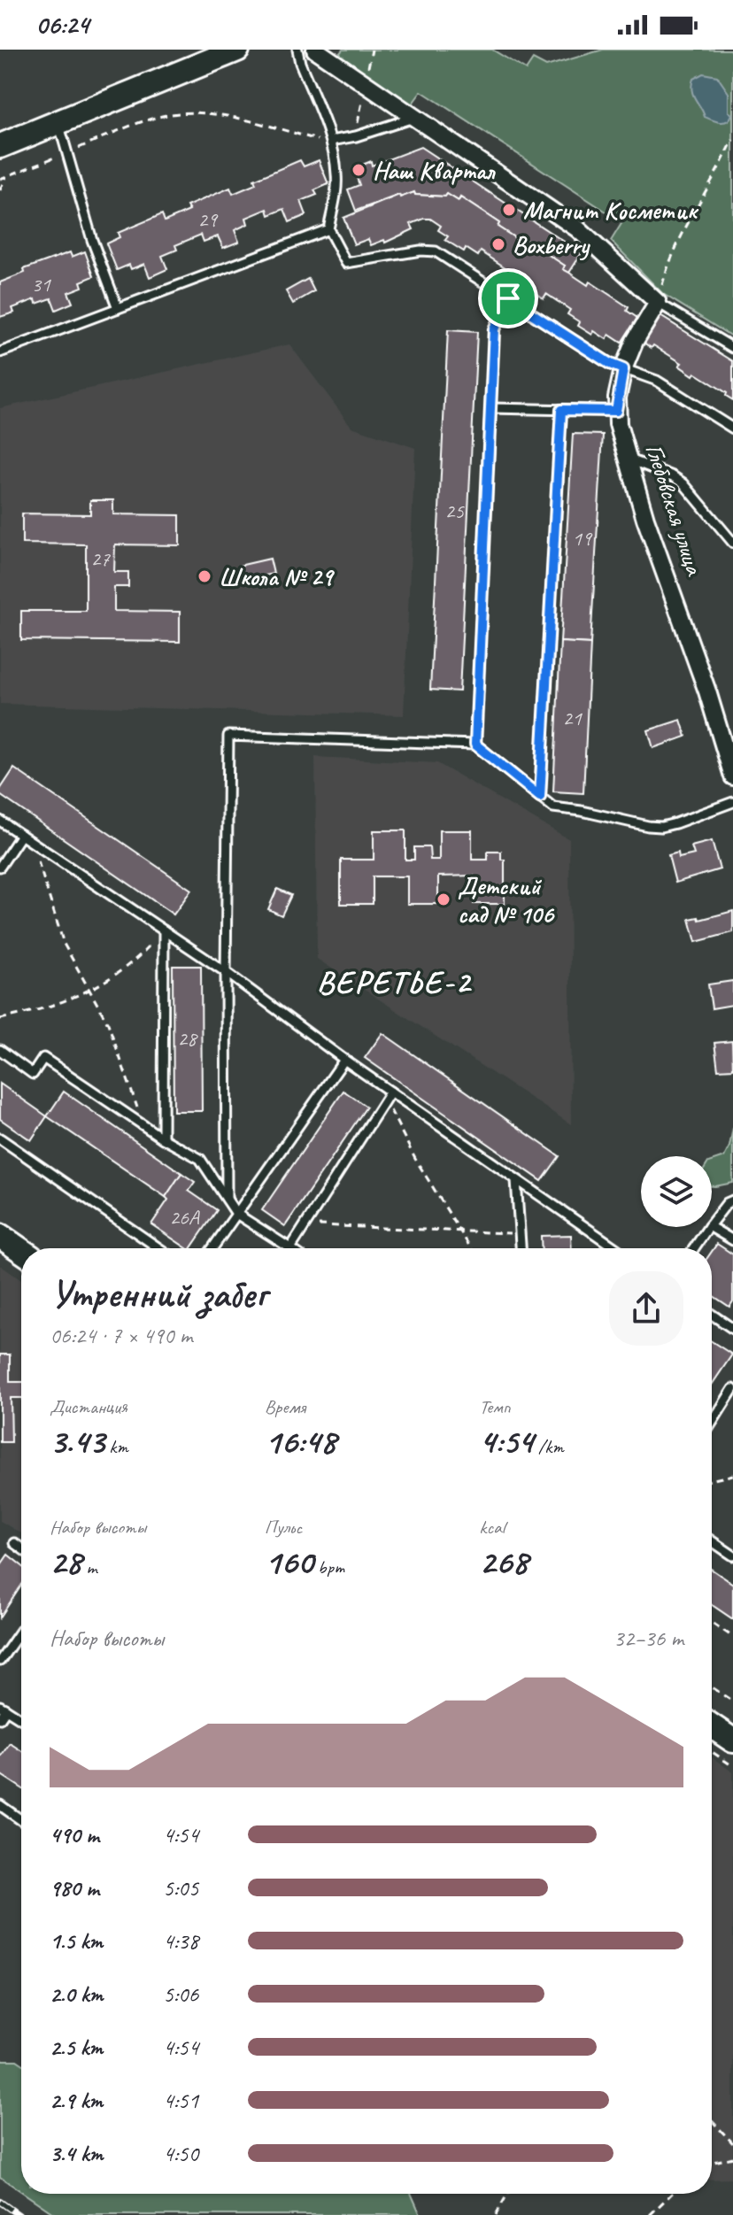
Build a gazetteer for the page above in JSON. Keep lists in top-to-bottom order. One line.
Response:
{"streets":{"street":["Глебовская улица"]},"districts":["ВЕРЕТЬЕ-2"],"places":["Наш Квартал","Магнит Косметик","Boxberry","Школа № 29","Детский сад № 106"],"house_numbers":["29","31","25","19","27","21","28","26А"],"page":{"status":"06:24","heading":["Утренний забег","06:24 · 7 × 490 m"],"stats":[["Дистанция","3.43 km"],["Время","16:48"],["Темп","4:54 /km"],["Набор высоты","28 m"],["Пульс","160 bpm"],["kcal","268"]],"chart":["Набор высоты","32–36 m"],"list":[{"name":"490 m","note":"4:54"},{"name":"980 m","note":"5:05"},{"name":"1.5 km","note":"4:38"},{"name":"2.0 km","note":"5:06"},{"name":"2.5 km","note":"4:54"},{"name":"2.9 km","note":"4:51"},{"name":"3.4 km","note":"4:50"}]}}
